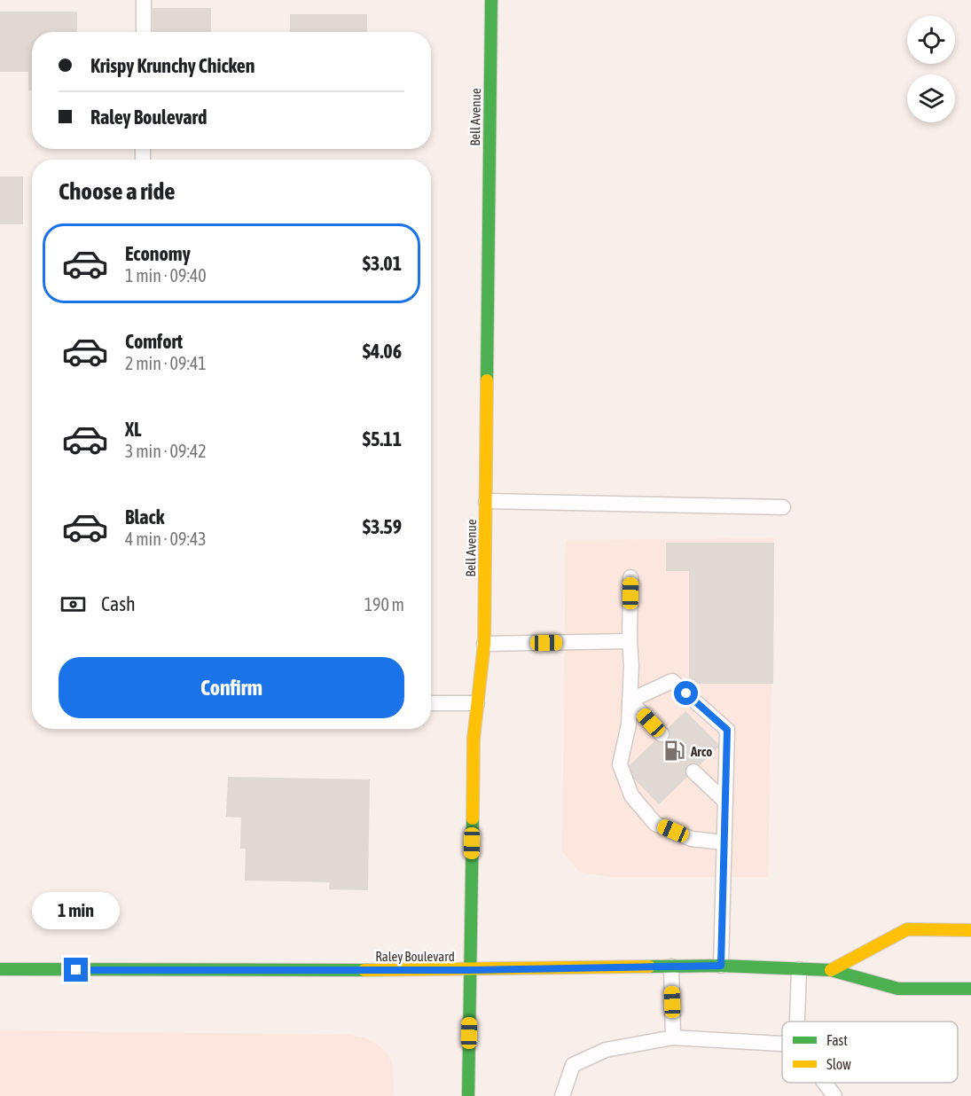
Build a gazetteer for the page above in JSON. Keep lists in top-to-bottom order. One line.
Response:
{"streets":{"main road":["Bell Avenue","Raley Boulevard"]},"crossings":[["Bell Avenue","Raley Boulevard"]],"places":{"fuel station":["Arco"]},"legend":["Fast","Slow"],"page":{"banner":["Krispy Krunchy Chicken","Raley Boulevard"],"heading":"Choose a ride","list":[{"name":"Economy","note":"1 min · 09:40","value":"$3.01"},{"name":"Comfort","note":"2 min · 09:41","value":"$4.06"},{"name":"XL","note":"3 min · 09:42","value":"$5.11"},{"name":"Black","note":"4 min · 09:43","value":"$3.59"}],"pay":["Cash","190 m"],"buttons":"Confirm","bubble":"1 min"}}
